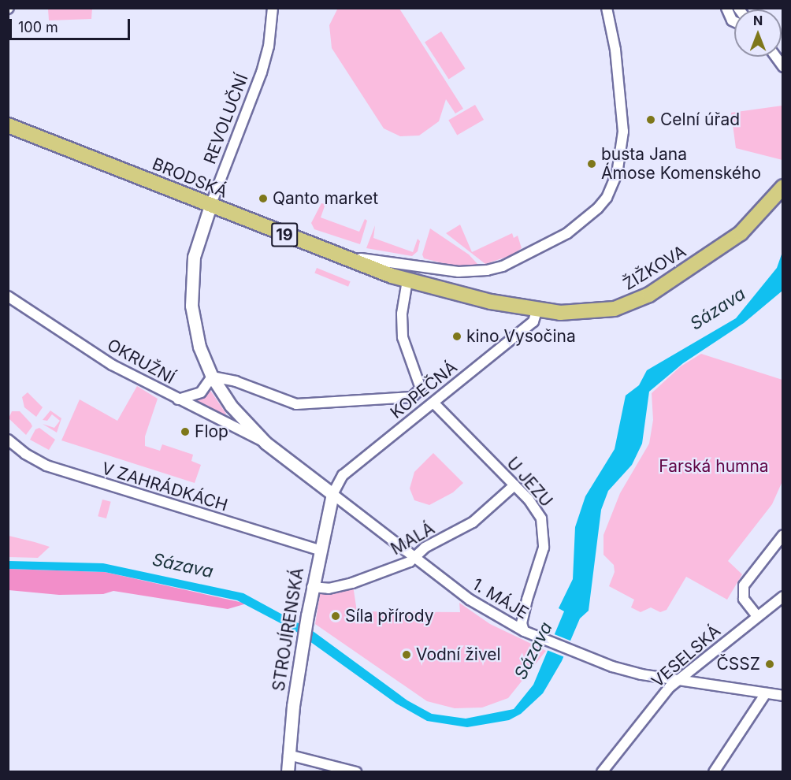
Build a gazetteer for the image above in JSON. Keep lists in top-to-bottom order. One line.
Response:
{"streets":{"main road":["BRODSKÁ","19","ŽIŽKOVA"],"street":["REVOLUČNÍ","OKRUŽNÍ","KOPEČNÁ","U JEZU","V ZAHRÁDKÁCH","MALÁ","1. MÁJE","STROJÍRENSKÁ","VESELSKÁ"]},"crossings":[["REVOLUČNÍ","BRODSKÁ"],["REVOLUČNÍ","OKRUŽNÍ"],["REVOLUČNÍ","KOPEČNÁ"],["REVOLUČNÍ","1. MÁJE"],["REVOLUČNÍ","STROJÍRENSKÁ"],["BRODSKÁ","ŽIŽKOVA"],["ŽIŽKOVA","KOPEČNÁ"],["KOPEČNÁ","U JEZU"],["KOPEČNÁ","1. MÁJE"],["KOPEČNÁ","STROJÍRENSKÁ"],["U JEZU","MALÁ"],["U JEZU","1. MÁJE"],["V ZAHRÁDKÁCH","STROJÍRENSKÁ"],["MALÁ","1. MÁJE"],["MALÁ","STROJÍRENSKÁ"],["1. MÁJE","STROJÍRENSKÁ"],["1. MÁJE","VESELSKÁ"]],"water":["Sázava"],"parks":["Farská humna"],"places":["Celní úřad","busta Jana Ámose Komenského","Qanto market","kino Vysočina","Flop","Síla přírody","Vodní živel","ČSSZ"],"scale_bar":"100 m","north":"top"}
